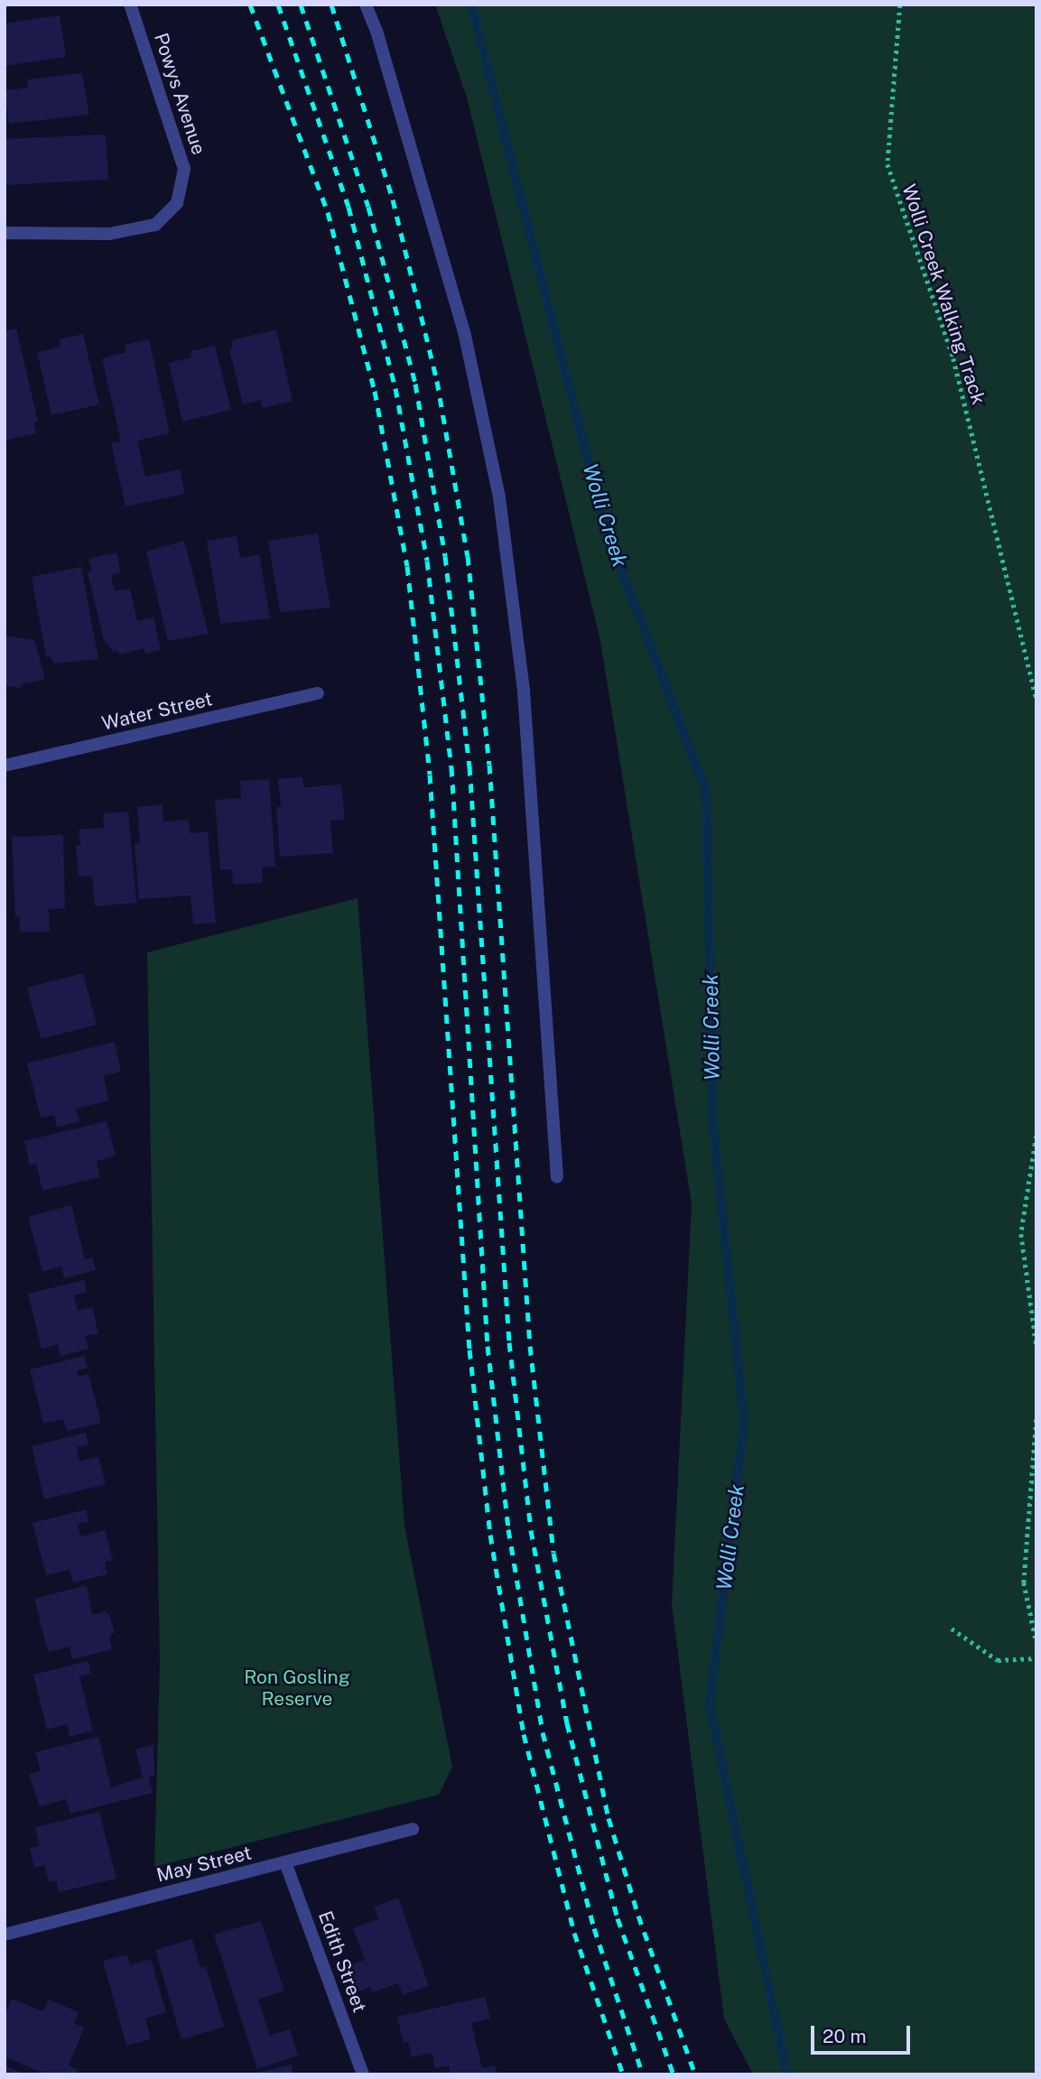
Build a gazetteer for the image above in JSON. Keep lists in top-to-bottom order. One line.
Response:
{"streets":{"street":["Powys Avenue","Water Street","May Street","Edith Street"],"path":["Wolli Creek Walking Track"]},"crossings":[["May Street","Edith Street"]],"water":["Wolli Creek"],"parks":["Ron Gosling Reserve"],"scale_bar":"20 m"}
